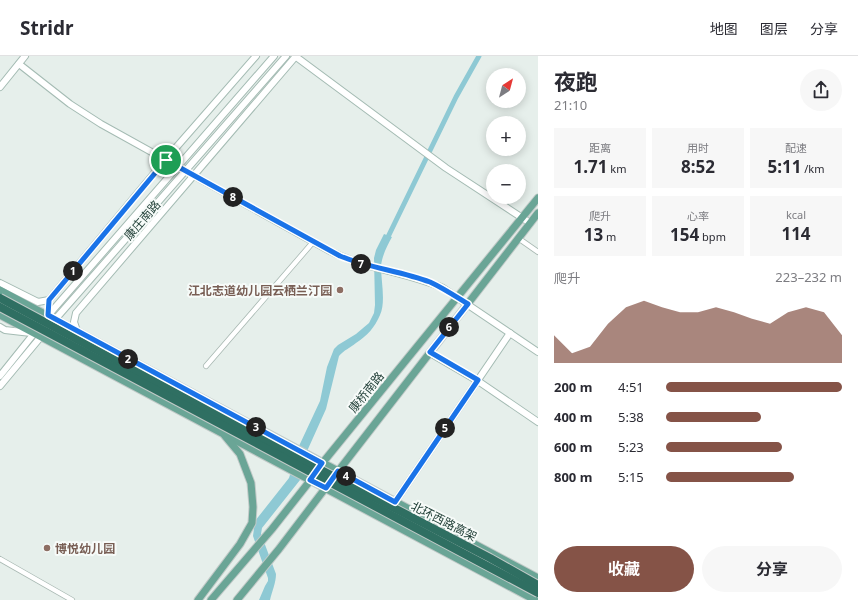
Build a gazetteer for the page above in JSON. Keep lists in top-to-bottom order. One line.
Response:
{"streets":{"highway":["北环西路高架"],"main road":["康桥南路"],"street":["康庄南路"]},"places":["江北志道幼儿园云栖兰汀园","博悦幼儿园"],"north":"top right","page":{"header":"Stridr","nav":["地图","图层","分享"],"heading":["夜跑","21:10"],"map_buttons":["+","−"],"stats":[["距离","1.71 km"],["用时","8:52"],["配速","5:11 /km"],["爬升","13 m"],["心率","154 bpm"],["kcal","114"]],"pins":["8","7","1","6","2","3","5","4"],"chart":["爬升","223–232 m"],"list":[{"name":"200 m","note":"4:51"},{"name":"400 m","note":"5:38"},{"name":"600 m","note":"5:23"},{"name":"800 m","note":"5:15"}],"buttons":["收藏","分享"]}}
